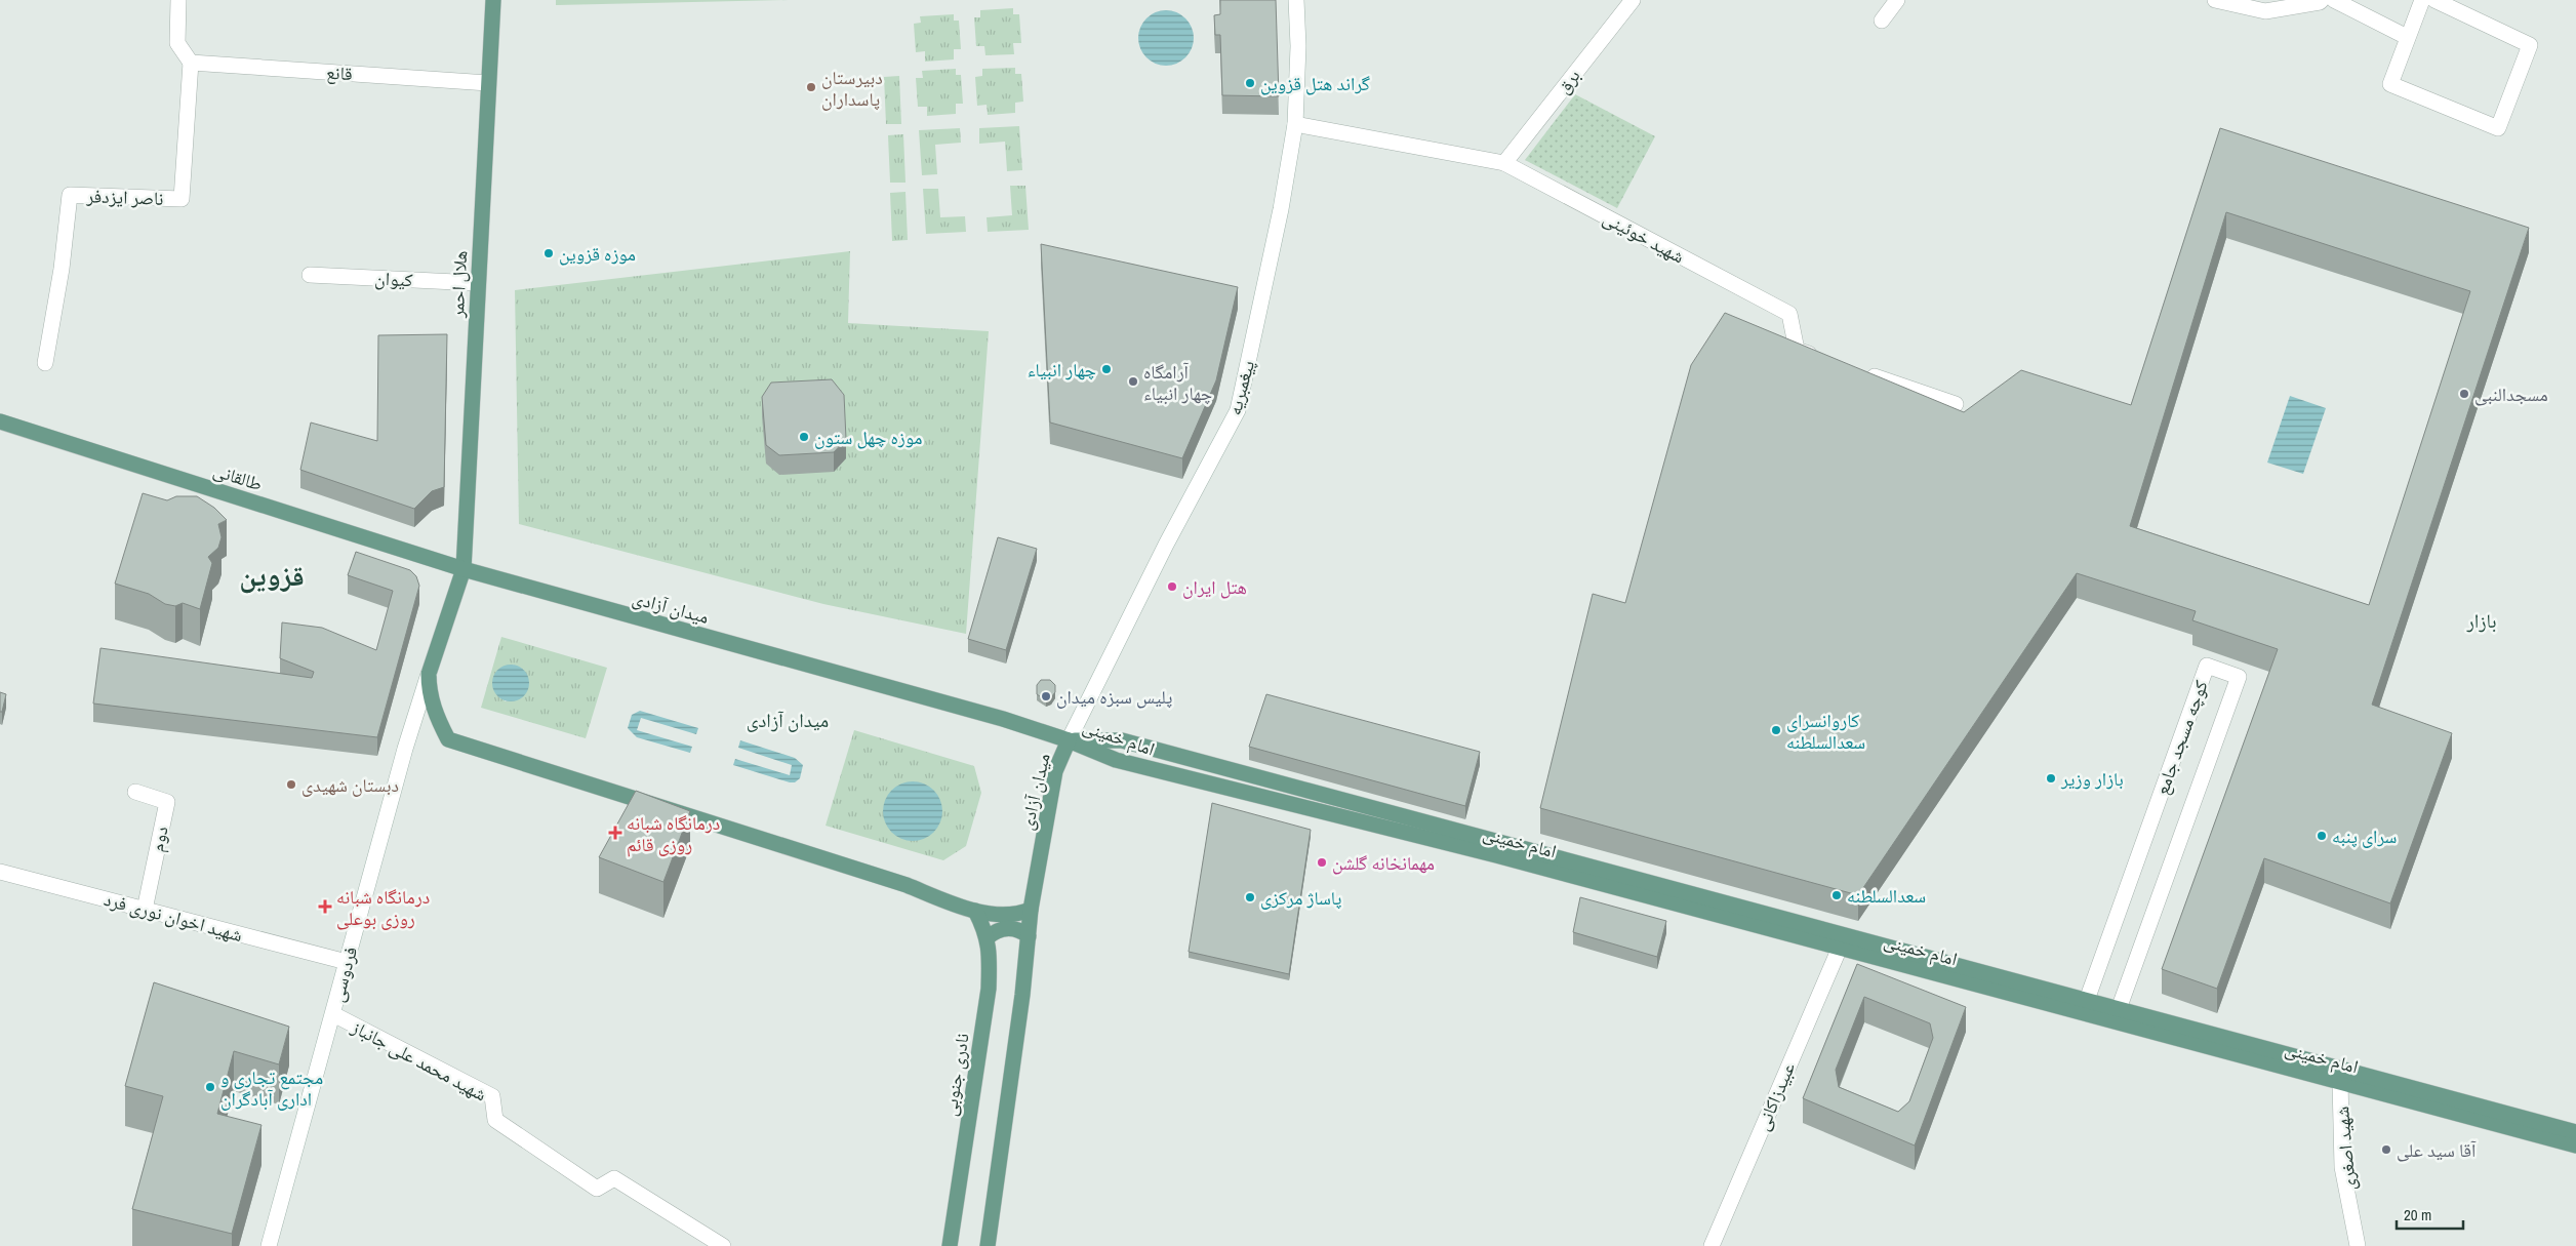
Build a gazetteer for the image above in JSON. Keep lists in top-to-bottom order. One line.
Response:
{"streets":{"main road":["هلال احمر","طالقانی","میدان آزادی","امام خمینی","نادری جنوبی"],"street":["قانع","برق","ناصر ایزدفر","شهید خوئینی","کیوان","پیغمبریه","کوچه مسجد جامع","دوم","شهید اخوان نوری فرد","فردوسی","شهید محمد علی جانباز","عبیدزاکانی","شهید اصغری"]},"crossings":[["قانع","ناصر ایزدفر"],["قانع","هلال احمر"],["برق","شهید خوئینی"],["شهید خوئینی","پیغمبریه"],["کیوان","هلال احمر"],["هلال احمر","طالقانی"],["هلال احمر","میدان آزادی"],["پیغمبریه","میدان آزادی"],["پیغمبریه","امام خمینی"],["طالقانی","میدان آزادی"],["میدان آزادی","امام خمینی"],["امام خمینی","کوچه مسجد جامع"],["امام خمینی","عبیدزاکانی"],["امام خمینی","شهید اصغری"],["دوم","شهید اخوان نوری فرد"],["شهید اخوان نوری فرد","فردوسی"],["فردوسی","شهید محمد علی جانباز"]],"districts":["قزوین","بازار","میدان آزادی"],"places":{"other":["گراند هتل قزوین","دبیرستان پاسداران","موزه قزوین","چهار انبیاء","آرامگاه چهار انبیاء","مسجدالنبی","موزه چهل ستون","هتل ایران","پلیس سبزه میدان","کاروانسرای سعدالسلطنه","بازار وزیر","دبستان شهیدی","سرای پنبه","مهمانخانه گلشن","سعدالسلطنه","پاساژ مرکزی","مجتمع تجاری و اداری آبادگران","آقا سید علی"],"health":["درمانگاه شبانه روزی قائم","درمانگاه شبانه روزی بوعلی"]},"scale_bar":"20 m"}
